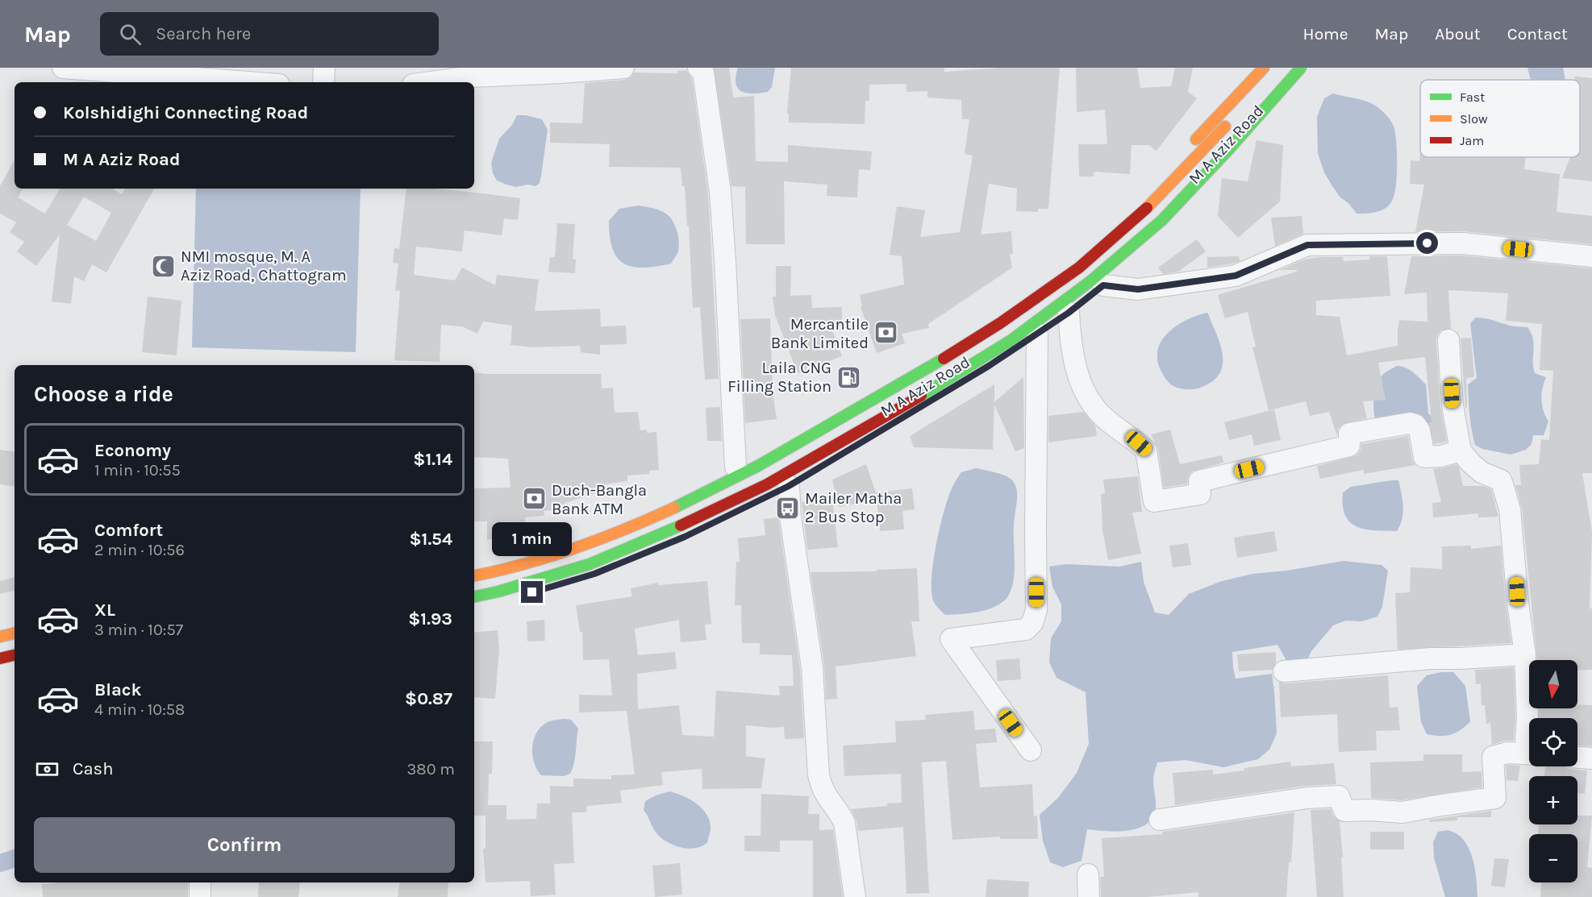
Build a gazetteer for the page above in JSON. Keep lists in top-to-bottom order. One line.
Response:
{"streets":{"main road":["M A Aziz Road"]},"places":{"mosque":["NMI mosque, M. A Aziz Road, Chattogram"],"bank":["Mercantile Bank Limited","Duch-Bangla Bank ATM"],"fuel station":["Laila CNG Filling Station"],"bus stop":["Mailer Matha 2 Bus Stop"]},"legend":["Fast","Slow","Jam"],"north":"bottom","page":{"header":"Map","search":"Search here","nav":["Home","Map","About","Contact"],"banner":["Kolshidighi Connecting Road","M A Aziz Road"],"heading":"Choose a ride","list":[{"name":"Economy","note":"1 min · 10:55","value":"$1.14"},{"name":"Comfort","note":"2 min · 10:56","value":"$1.54"},{"name":"XL","note":"3 min · 10:57","value":"$1.93"},{"name":"Black","note":"4 min · 10:58","value":"$0.87"}],"bubble":"1 min","map_buttons":["+","−"],"pay":["Cash","380 m"],"buttons":"Confirm"}}
